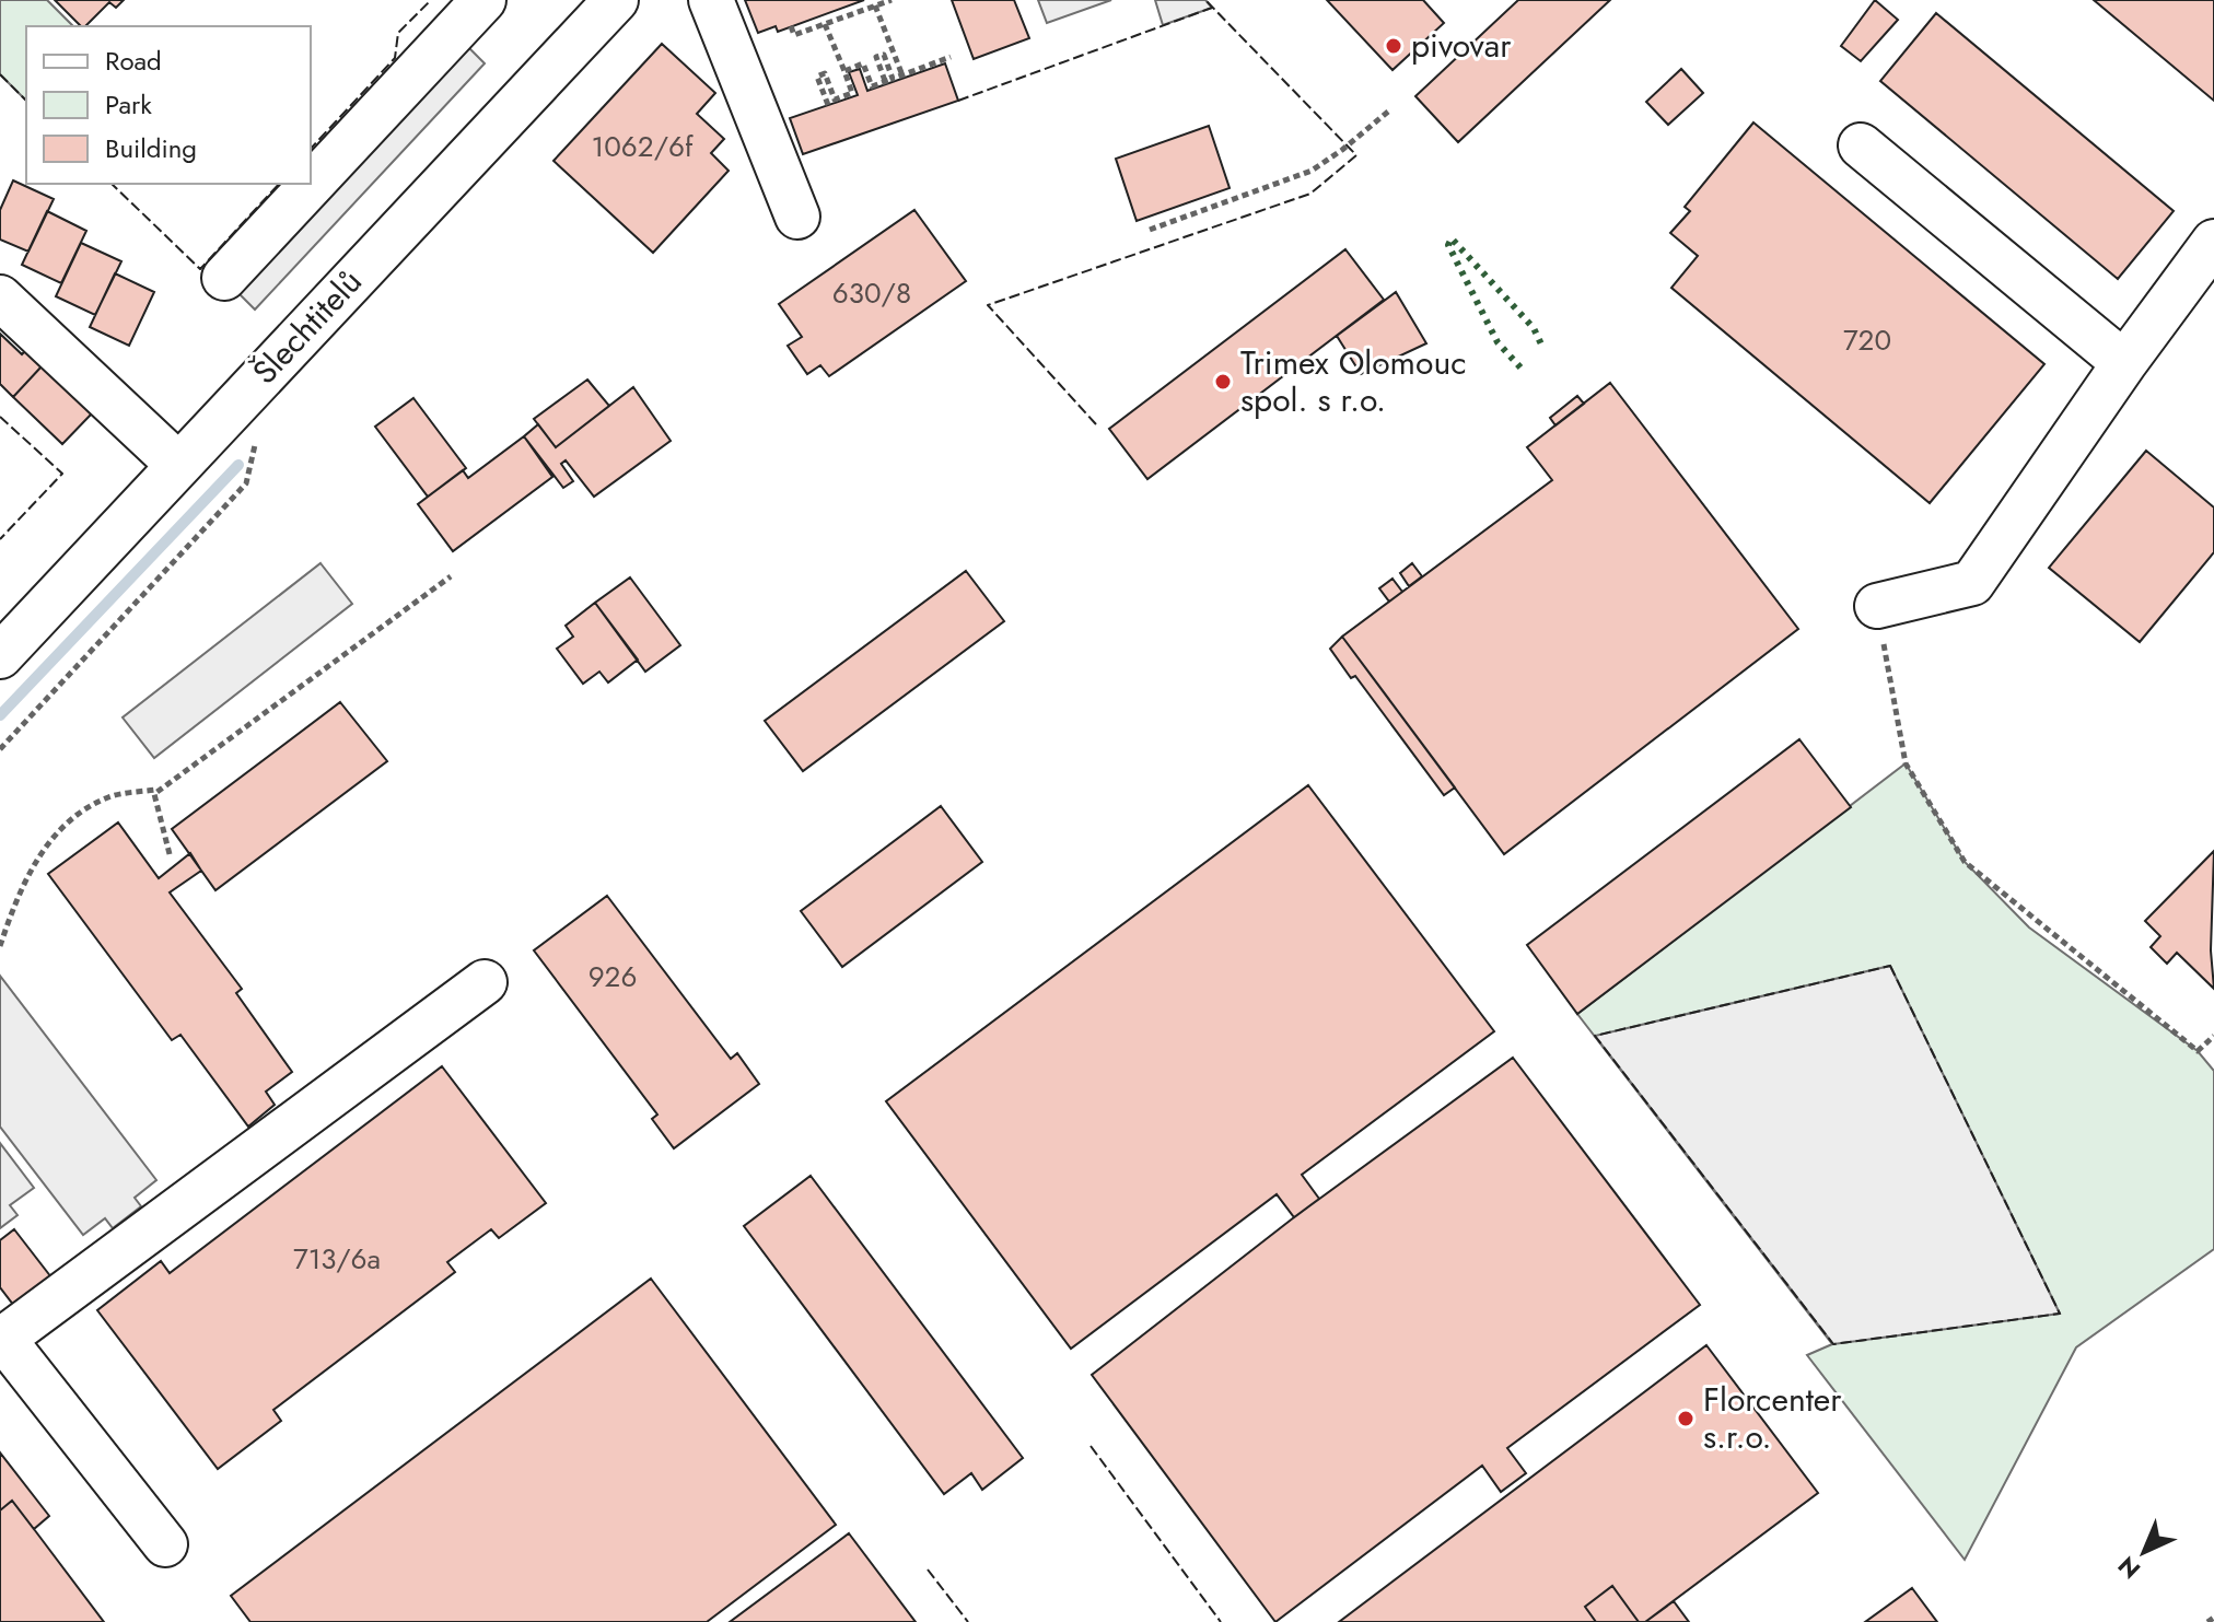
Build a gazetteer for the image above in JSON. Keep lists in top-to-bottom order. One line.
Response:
{"streets":{"street":["Šlechtitelů"]},"places":["pivovar","Trimex Olomouc spol. s r.o.","Florcenter s.r.o."],"house_numbers":["1062/6f","630/8","720","926","713/6a"],"legend":["Road","Park","Building"],"north":"bottom left"}
